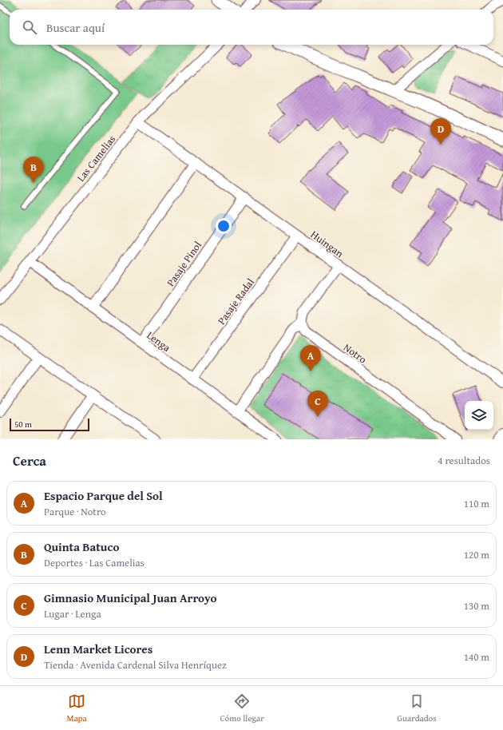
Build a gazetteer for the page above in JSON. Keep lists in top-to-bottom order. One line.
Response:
{"streets":{"street":["Las Camelias","Huingan","Pasaje Pinol","Pasaje Radal","Lenga","Notro"]},"crossings":[["Las Camelias","Huingan"],["Las Camelias","Lenga"],["Huingan","Pasaje Pinol"],["Huingan","Pasaje Radal"],["Pasaje Pinol","Lenga"],["Pasaje Radal","Lenga"]],"scale_bar":"50 m","page":{"search":"Buscar aquí","pins":["D","B","A","C"],"scale":"50 m","heading":["Cerca","4 resultados"],"list":[{"mark":"A","name":"Espacio Parque del Sol","note":"Parque · Notro","value":"110 m"},{"mark":"B","name":"Quinta Batuco","note":"Deportes · Las Camelias","value":"120 m"},{"mark":"C","name":"Gimnasio Municipal Juan Arroyo","note":"Lugar · Lenga","value":"130 m"},{"mark":"D","name":"Lenn Market Licores","note":"Tienda · Avenida Cardenal Silva Henríquez","value":"140 m"}],"nav":["Mapa","Cómo llegar","Guardados"]}}
